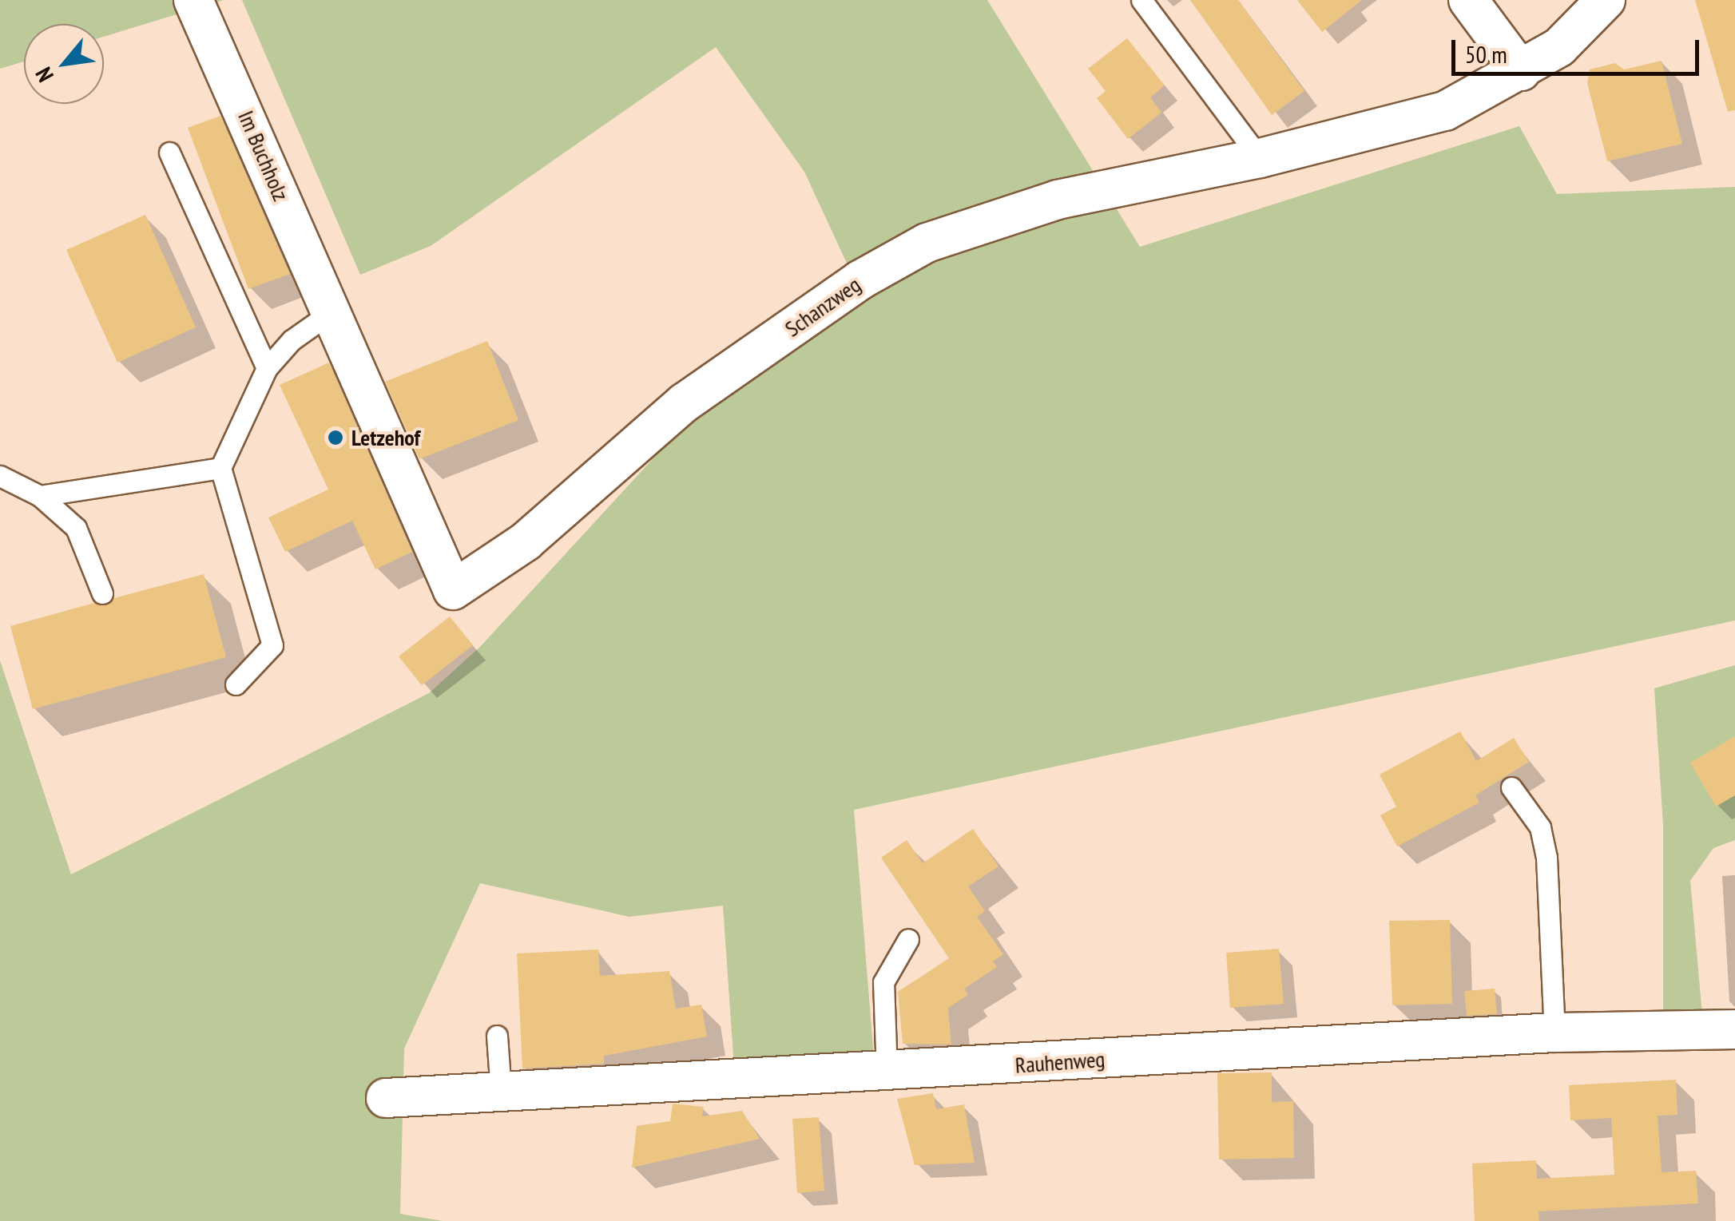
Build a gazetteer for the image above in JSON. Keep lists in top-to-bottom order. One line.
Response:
{"streets":{"street":["Im Buchholz","Schanzweg","Rauhenweg"]},"crossings":[["Im Buchholz","Schanzweg"]],"places":["Letzehof"],"scale_bar":"50 m","north":"bottom left"}
